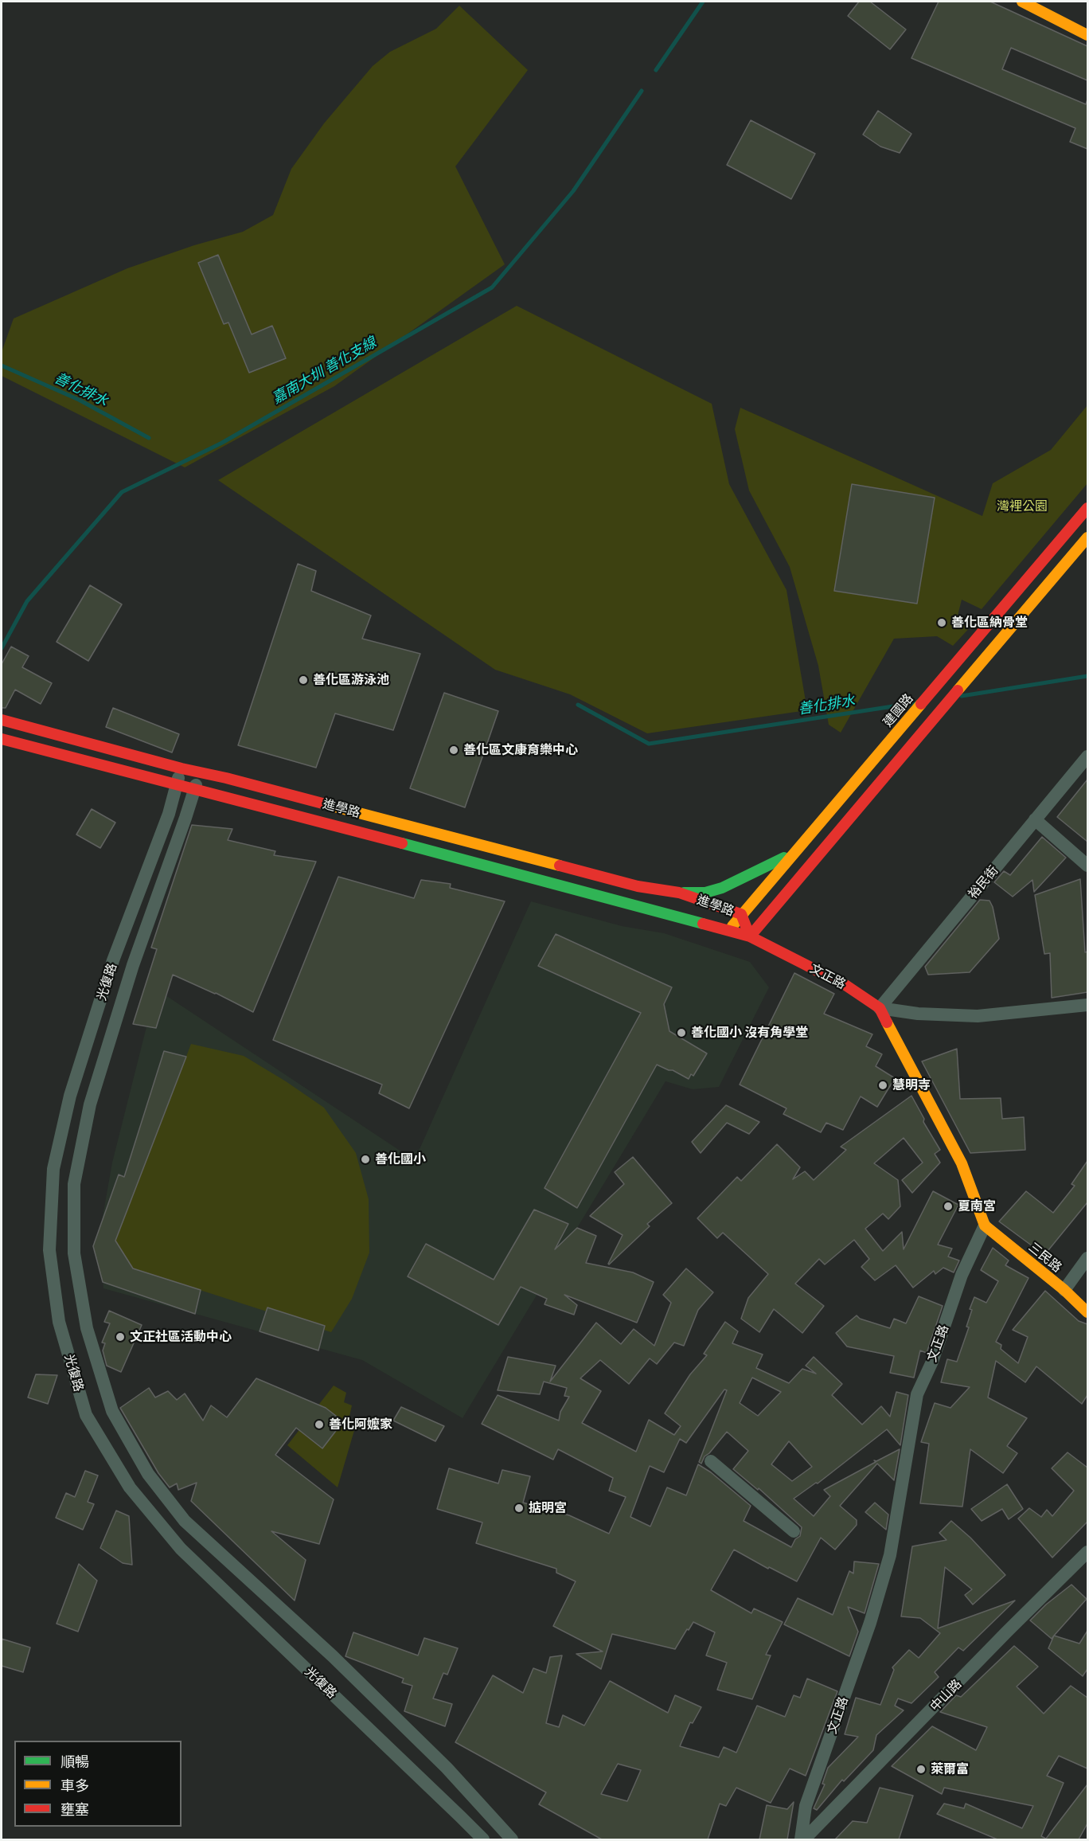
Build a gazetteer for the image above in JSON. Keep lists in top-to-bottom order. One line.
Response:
{"streets":{"main road":["建國路","進學路","文正路","三民路"],"street":["裕民街","光復路","中山路"]},"crossings":[["建國路","進學路"],["進學路","文正路"],["進學路","光復路"],["裕民街","文正路"],["文正路","三民路"],["文正路","中山路"]],"water":["嘉南大圳 善化支線","善化排水"],"parks":["灣裡公園"],"places":["善化區納骨堂","善化區游泳池","善化區文康育樂中心","善化國小 沒有角學堂","慧明寺","善化國小","夏南宮","文正社區活動中心","善化阿嬤家","掂明宮","萊爾富"],"legend":["順暢","車多","壅塞"]}
